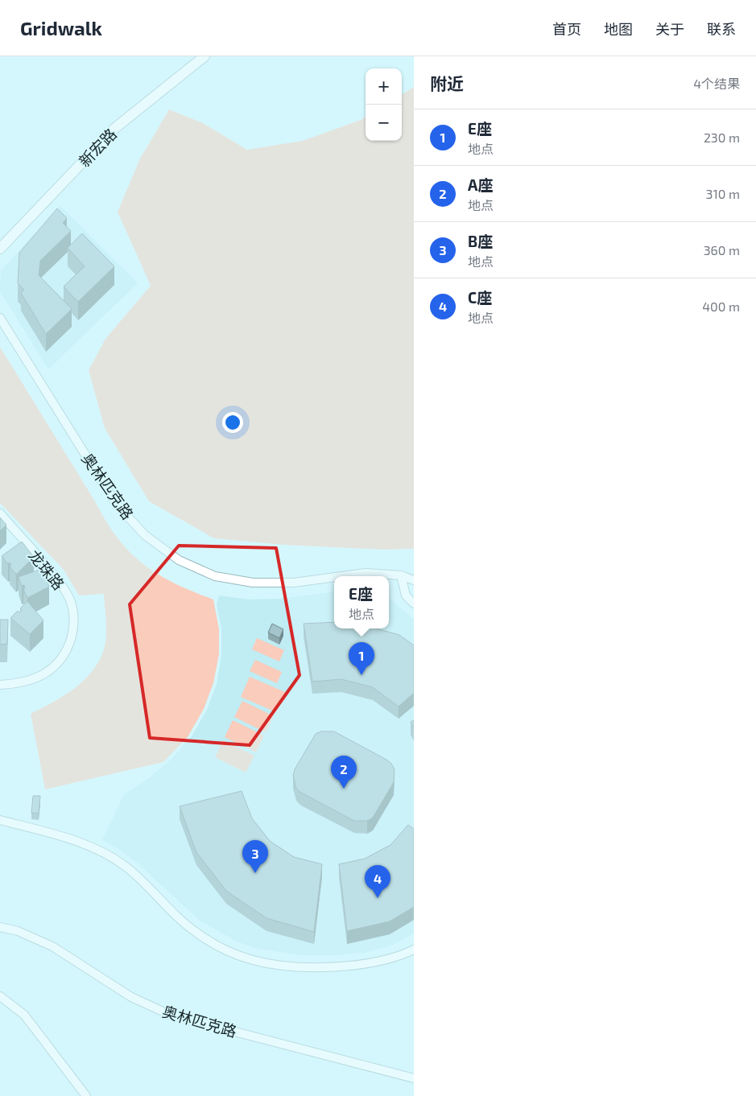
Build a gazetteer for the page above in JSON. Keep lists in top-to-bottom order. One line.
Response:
{"streets":{"main road":["新宏路"],"street":["奥林匹克路","龙珠路"]},"page":{"header":"Gridwalk","nav":["首页","地图","关于","联系"],"heading":["附近","4个结果"],"map_buttons":["+","−"],"list":[{"mark":"1","name":"E座","note":"地点","value":"230 m"},{"mark":"2","name":"A座","note":"地点","value":"310 m"},{"mark":"3","name":"B座","note":"地点","value":"360 m"},{"mark":"4","name":"C座","note":"地点","value":"400 m"}],"popup":["E座","地点"],"pins":["1","2","3","4"]}}
